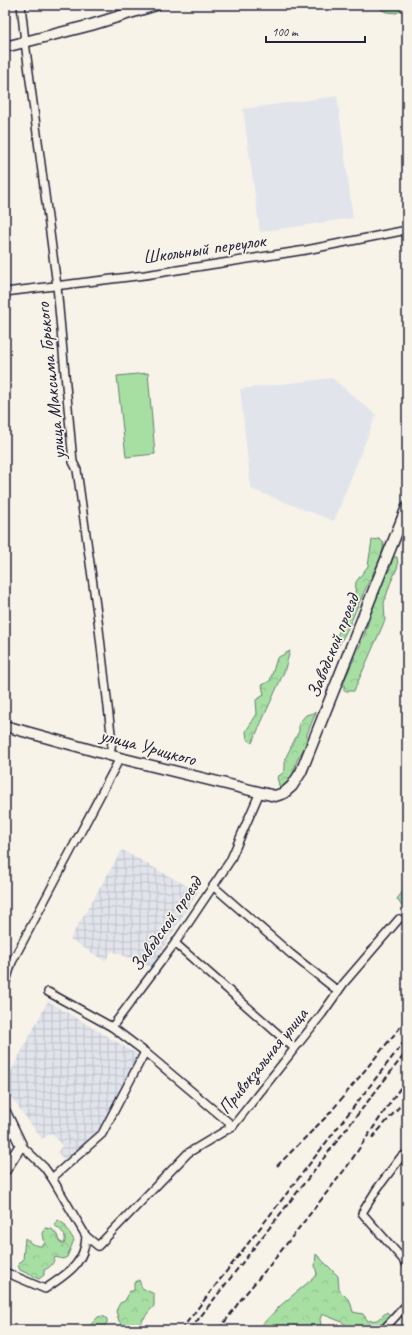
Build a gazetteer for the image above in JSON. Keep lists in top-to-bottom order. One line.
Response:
{"streets":{"street":["Школьный переулок","улица Максима Горького","Заводской проезд","улица Урицкого","Привокзальная улица"]},"crossings":[["Школьный переулок","улица Максима Горького"],["улица Максима Горького","улица Урицкого"],["Заводской проезд","улица Урицкого"]],"scale_bar":"100 m"}
